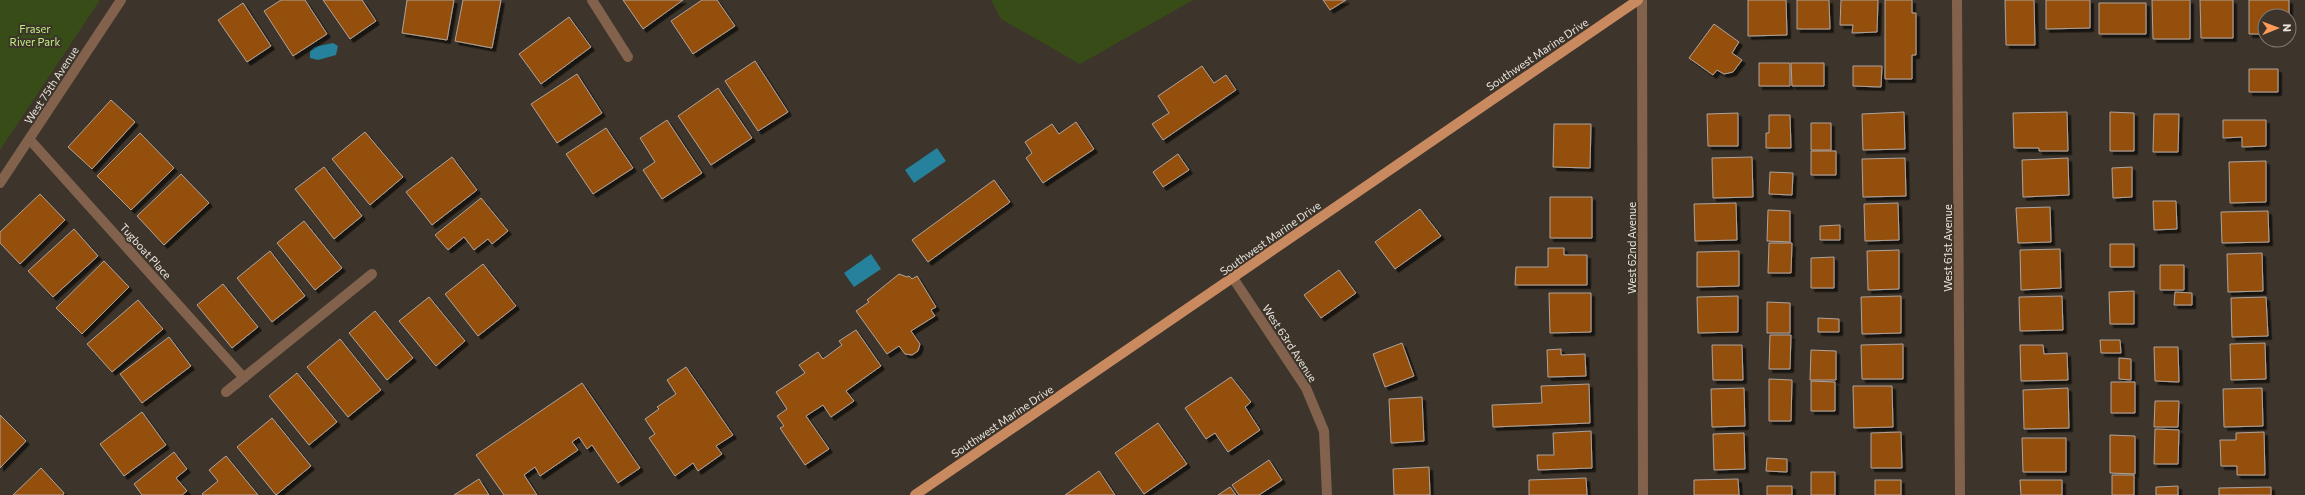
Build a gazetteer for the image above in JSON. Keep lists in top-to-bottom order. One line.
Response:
{"streets":{"main road":["Southwest Marine Drive"],"street":["West 75th Avenue","West 62nd Avenue","West 61st Avenue","Tugboat Place","West 63rd Avenue"]},"crossings":[["Southwest Marine Drive","West 63rd Avenue"],["West 75th Avenue","Tugboat Place"]],"parks":["Fraser River Park"],"north":"right"}
